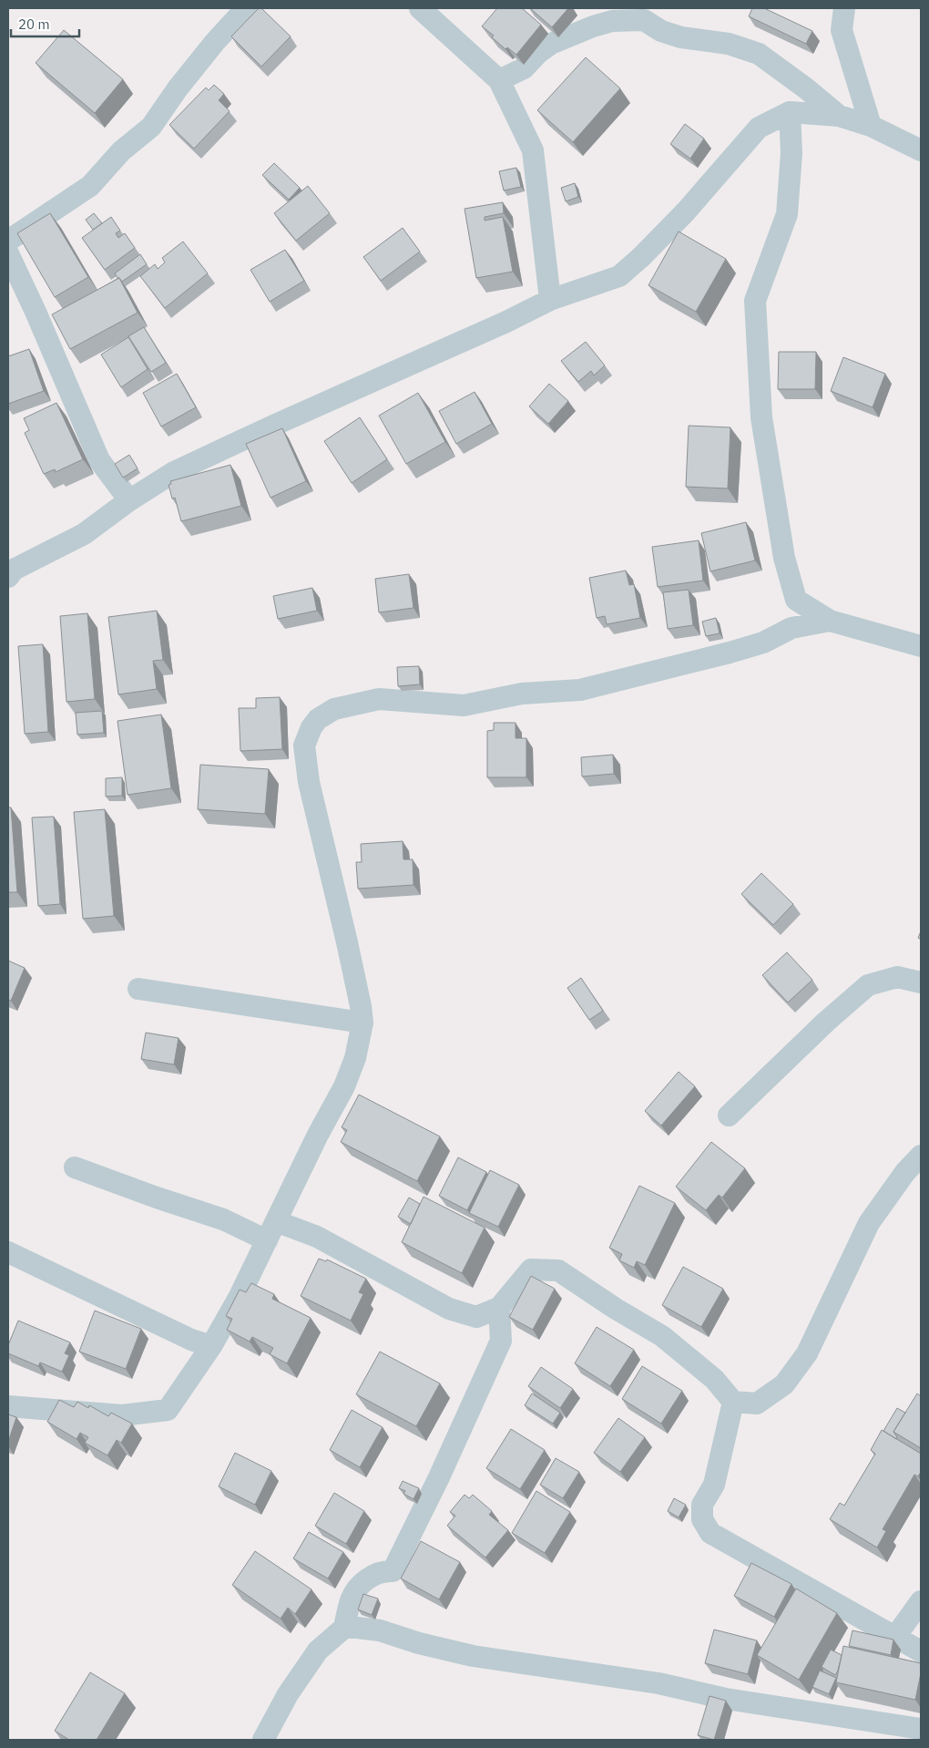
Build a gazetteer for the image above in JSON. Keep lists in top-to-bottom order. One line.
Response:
{"scale_bar":"20 m"}
